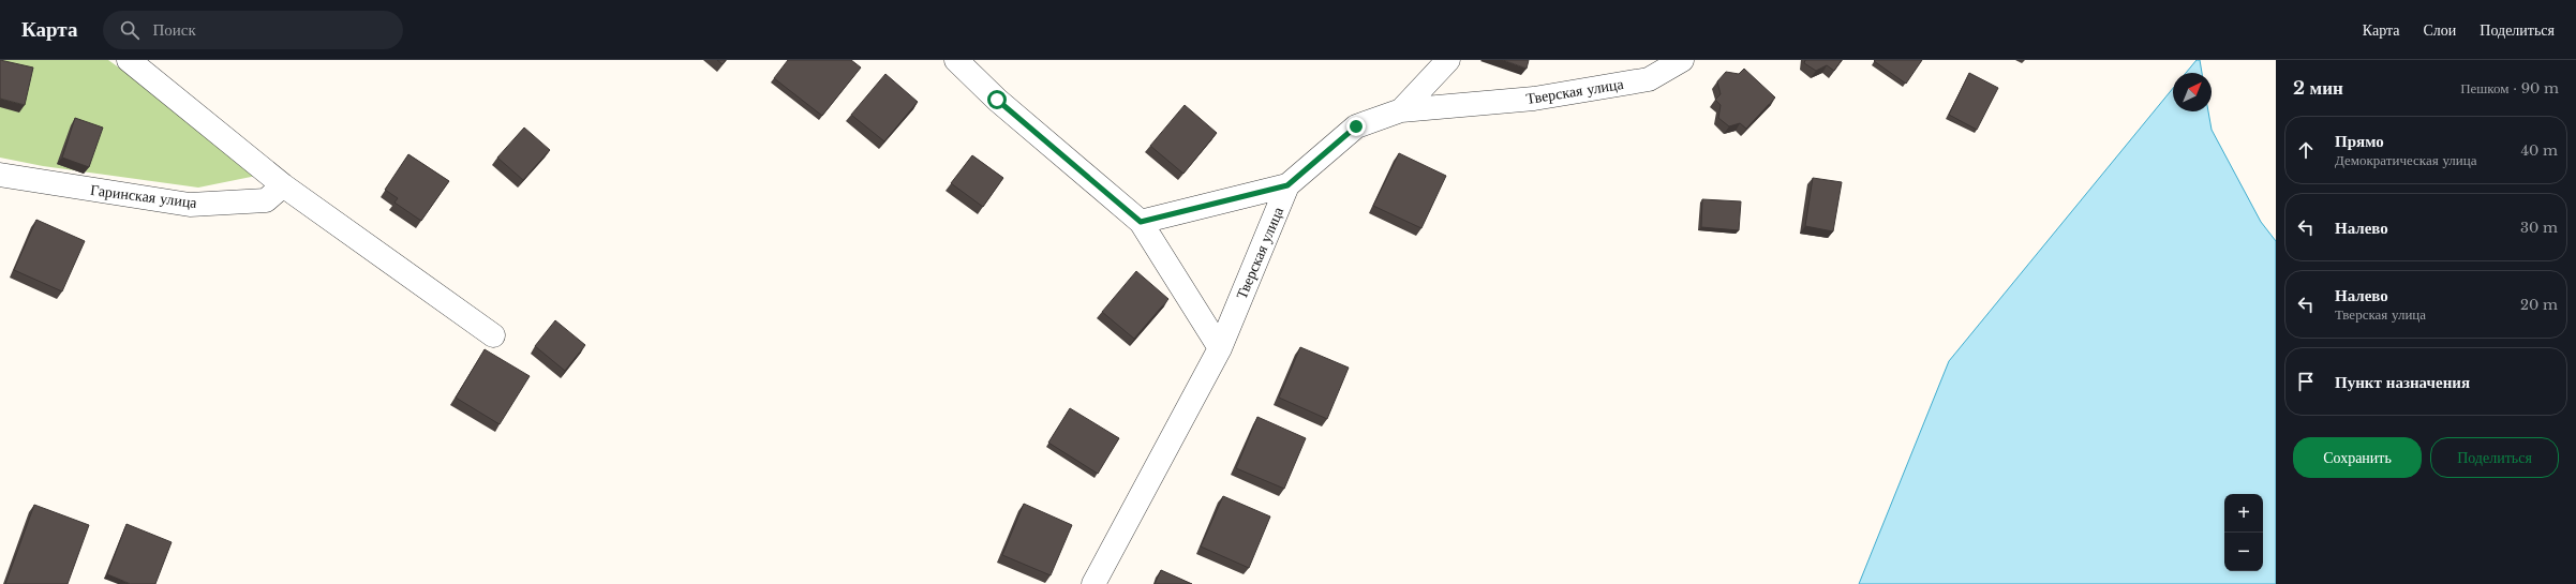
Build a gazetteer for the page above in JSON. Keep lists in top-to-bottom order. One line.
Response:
{"streets":{"street":["Тверская улица","Гаринская улица"]},"north":"top right","page":{"header":"Карта","search":"Поиск","nav":["Карта","Слои","Поделиться"],"heading":["2 мин","Пешком · 90 m"],"list":[["Прямо","Демократическая улица","40 m"],["Налево","30 m"],["Налево","Тверская улица","20 m"],"Пункт назначения"],"buttons":["Сохранить","Поделиться"],"map_buttons":["+","−"]}}
